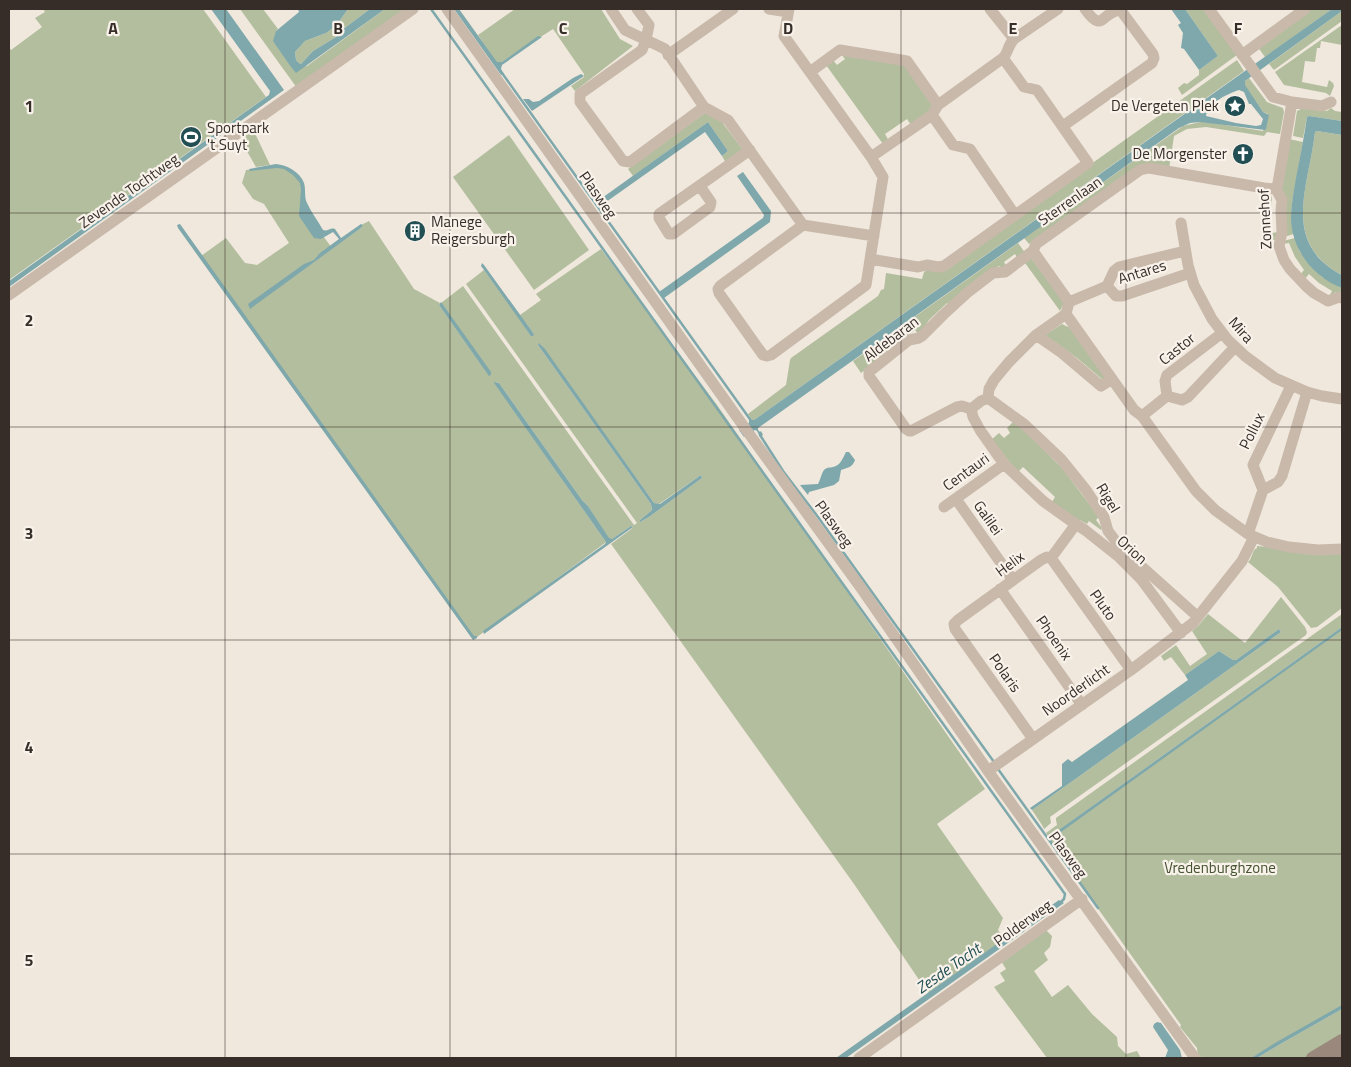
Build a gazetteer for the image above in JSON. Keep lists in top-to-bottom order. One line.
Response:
{"streets":{"street":["Zevende Tochtweg","Plasweg","Sterrenlaan","Zonnehof","Antares","Mira","Aldebaran","Castor","Pollux","Centauri","Rigel","Galilei","Orion","Helix","Pluto","Phoenix","Polaris","Noorderlicht","Polderweg"]},"crossings":[["Plasweg","Noorderlicht"],["Plasweg","Polderweg"],["Sterrenlaan","Zonnehof"],["Sterrenlaan","Aldebaran"],["Antares","Mira"],["Mira","Castor"],["Mira","Pollux"],["Aldebaran","Centauri"],["Centauri","Galilei"],["Centauri","Orion"],["Galilei","Helix"],["Orion","Helix"],["Orion","Noorderlicht"],["Helix","Pluto"],["Helix","Phoenix"],["Helix","Polaris"],["Pluto","Noorderlicht"],["Phoenix","Noorderlicht"],["Polaris","Noorderlicht"]],"water":["Zesde Tocht"],"parks":["Vredenburghzone"],"places":{"place":["De Vergeten Plek"],"sports":["Sportpark 't Suyt"],"church":["De Morgenster"],"building":["Manege Reigersburgh"]},"grid":{"columns":["A","B","C","D","E","F"],"rows":["1","2","3","4","5"]}}
